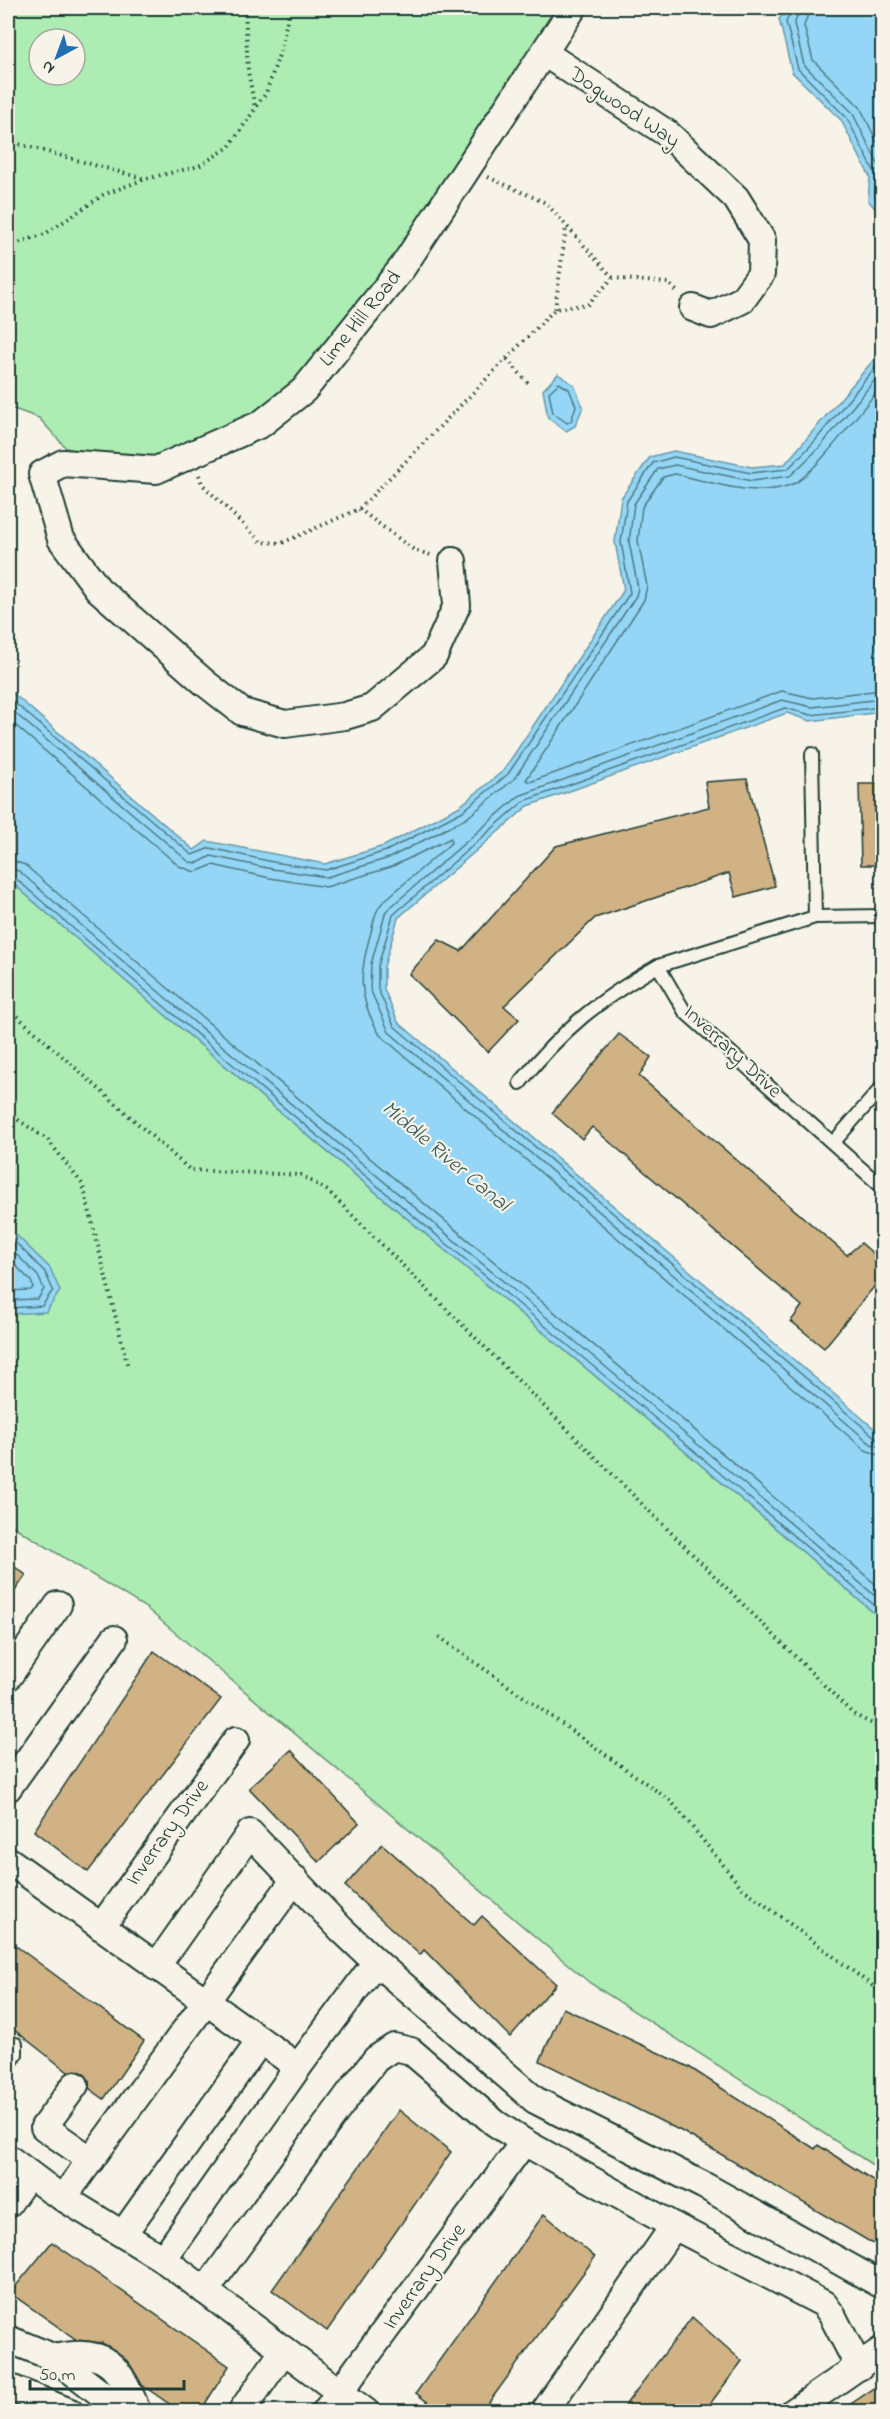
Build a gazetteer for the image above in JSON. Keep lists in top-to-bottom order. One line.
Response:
{"streets":{"street":["Dogwood Way","Lime Hill Road","Inverrary Drive"]},"crossings":[["Dogwood Way","Lime Hill Road"]],"water":["Middle River Canal"],"scale_bar":"50 m","north":"bottom left"}
